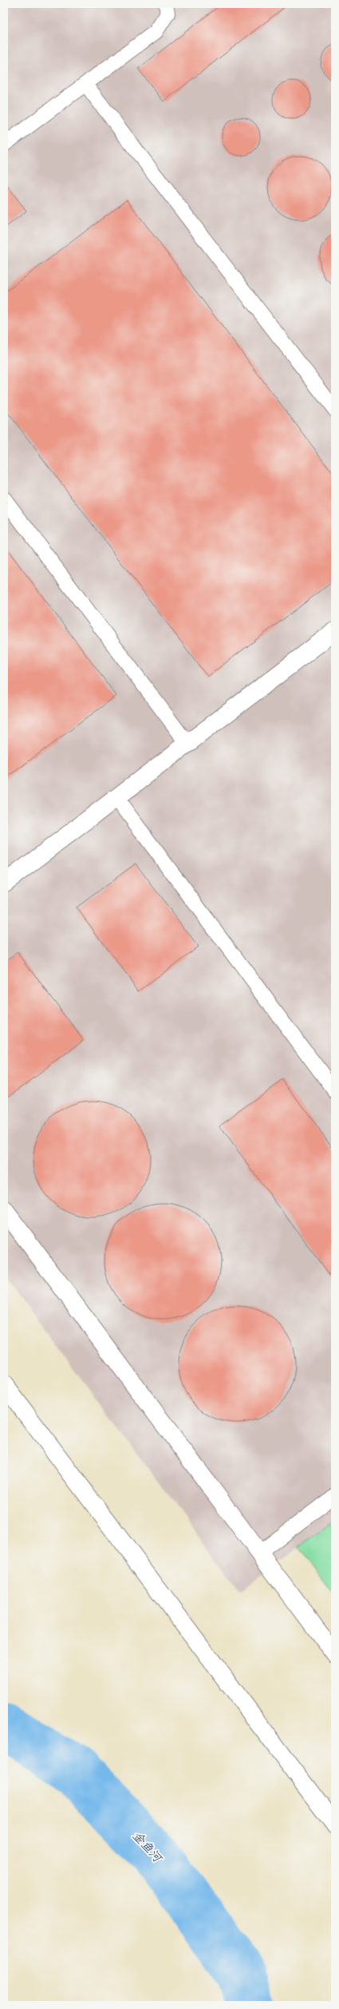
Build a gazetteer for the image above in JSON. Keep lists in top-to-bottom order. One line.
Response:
{"water":["金鱼河"]}
